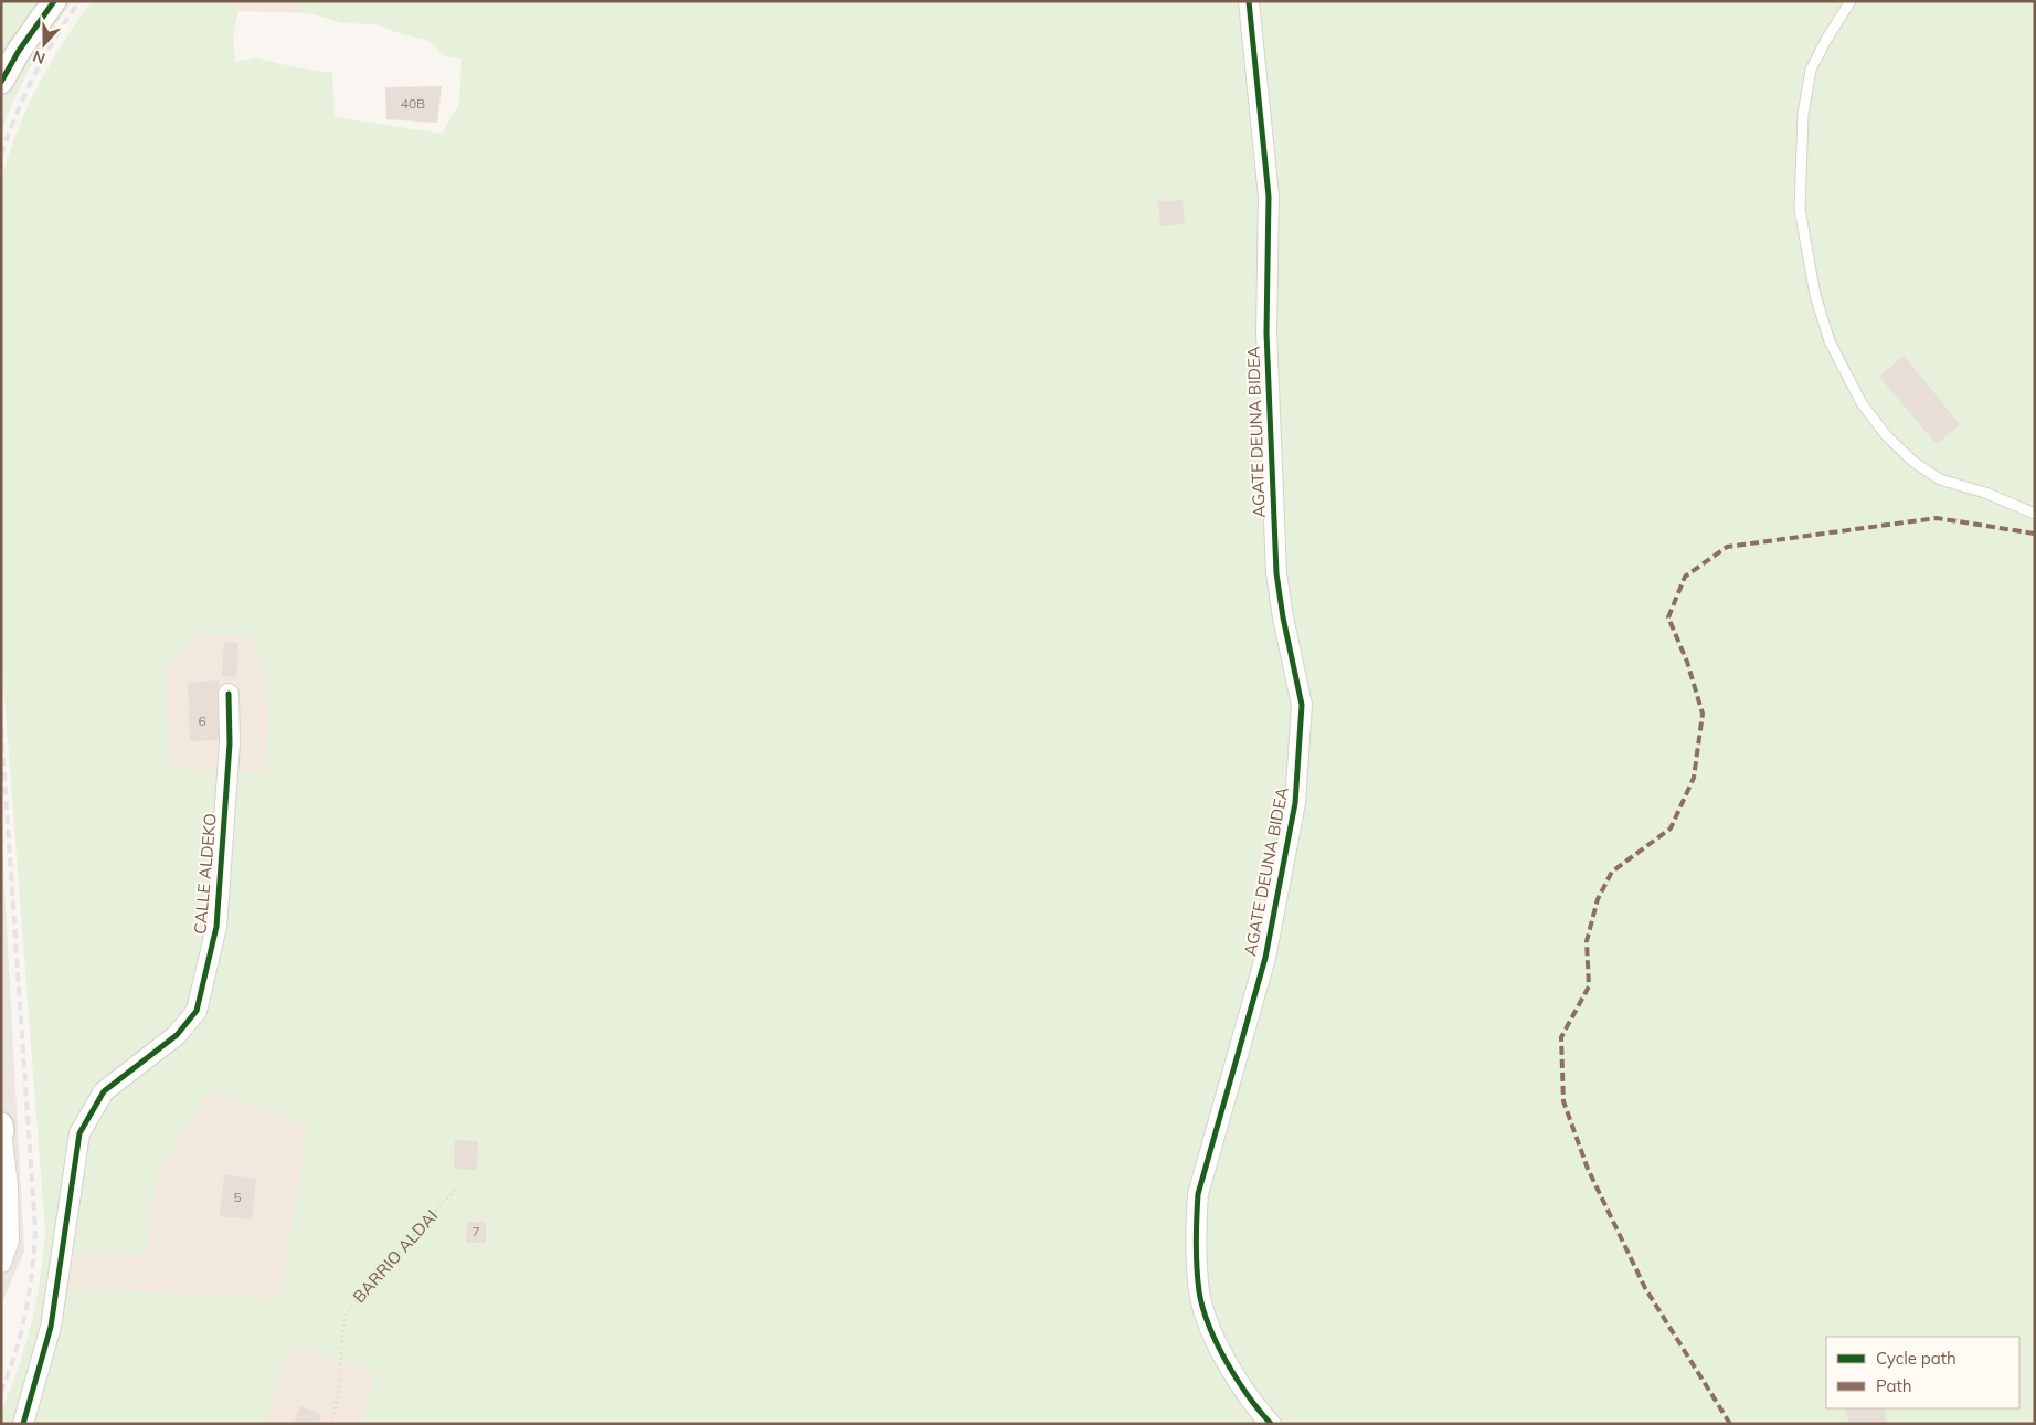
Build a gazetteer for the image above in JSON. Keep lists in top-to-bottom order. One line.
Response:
{"streets":{"street":["AGATE DEUNA BIDEA","CALLE ALDEKO"],"path":["BARRIO ALDAI"]},"house_numbers":["40B","6","5","7"],"legend":["Cycle path","Path"],"north":"bottom"}
